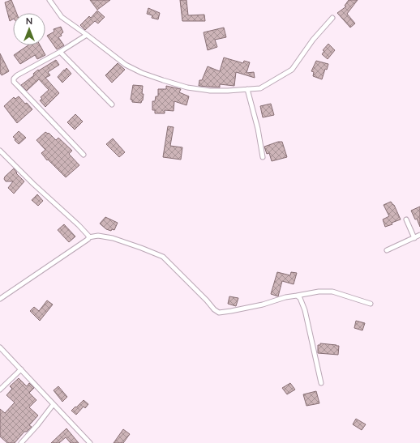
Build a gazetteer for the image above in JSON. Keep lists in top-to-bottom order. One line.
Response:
{"north":"top"}
